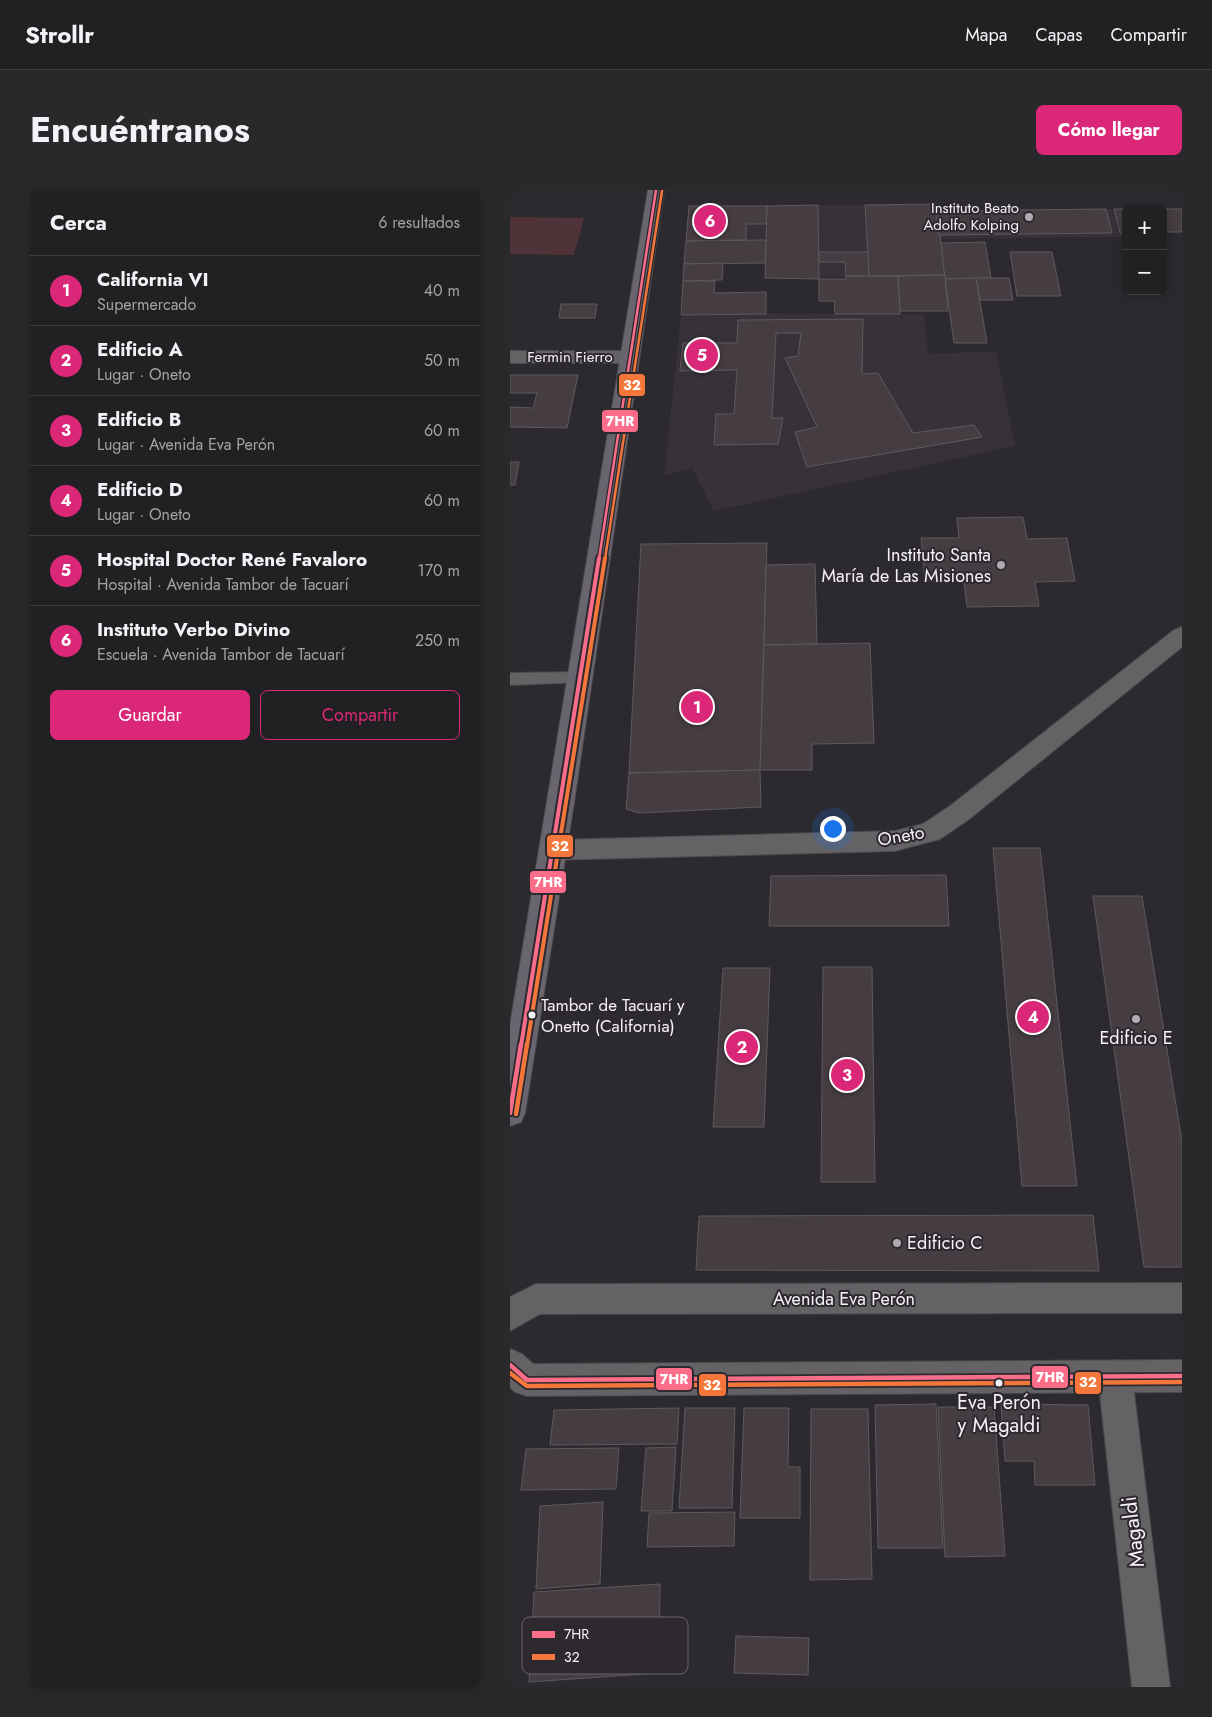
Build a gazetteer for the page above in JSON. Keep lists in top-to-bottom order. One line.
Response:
{"streets":{"street":["Fermin Fierro","Oneto","Avenida Eva Perón","Magaldi"]},"places":["Instituto Beato Adolfo Kolping","Instituto Santa María de Las Misiones","Tambor de Tacuarí y Onetto (California)","Edificio E","Edificio C","Eva Perón y Magaldi"],"lines":["transit line 7HR","transit line 32"],"legend":["7HR","32"],"page":{"header":"Strollr","nav":["Mapa","Capas","Compartir"],"title":"Encuéntranos","buttons":["Cómo llegar",["Guardar","Compartir"]],"heading":["Cerca","6 resultados"],"pins":["6","5","1","4","2","3"],"map_buttons":["+","−"],"list":[{"mark":"1","name":"California VI","note":"Supermercado","value":"40 m"},{"mark":"2","name":"Edificio A","note":"Lugar · Oneto","value":"50 m"},{"mark":"3","name":"Edificio B","note":"Lugar · Avenida Eva Perón","value":"60 m"},{"mark":"4","name":"Edificio D","note":"Lugar · Oneto","value":"60 m"},{"mark":"5","name":"Hospital Doctor René Favaloro","note":"Hospital · Avenida Tambor de Tacuarí","value":"170 m"},{"mark":"6","name":"Instituto Verbo Divino","note":"Escuela · Avenida Tambor de Tacuarí","value":"250 m"}]}}
